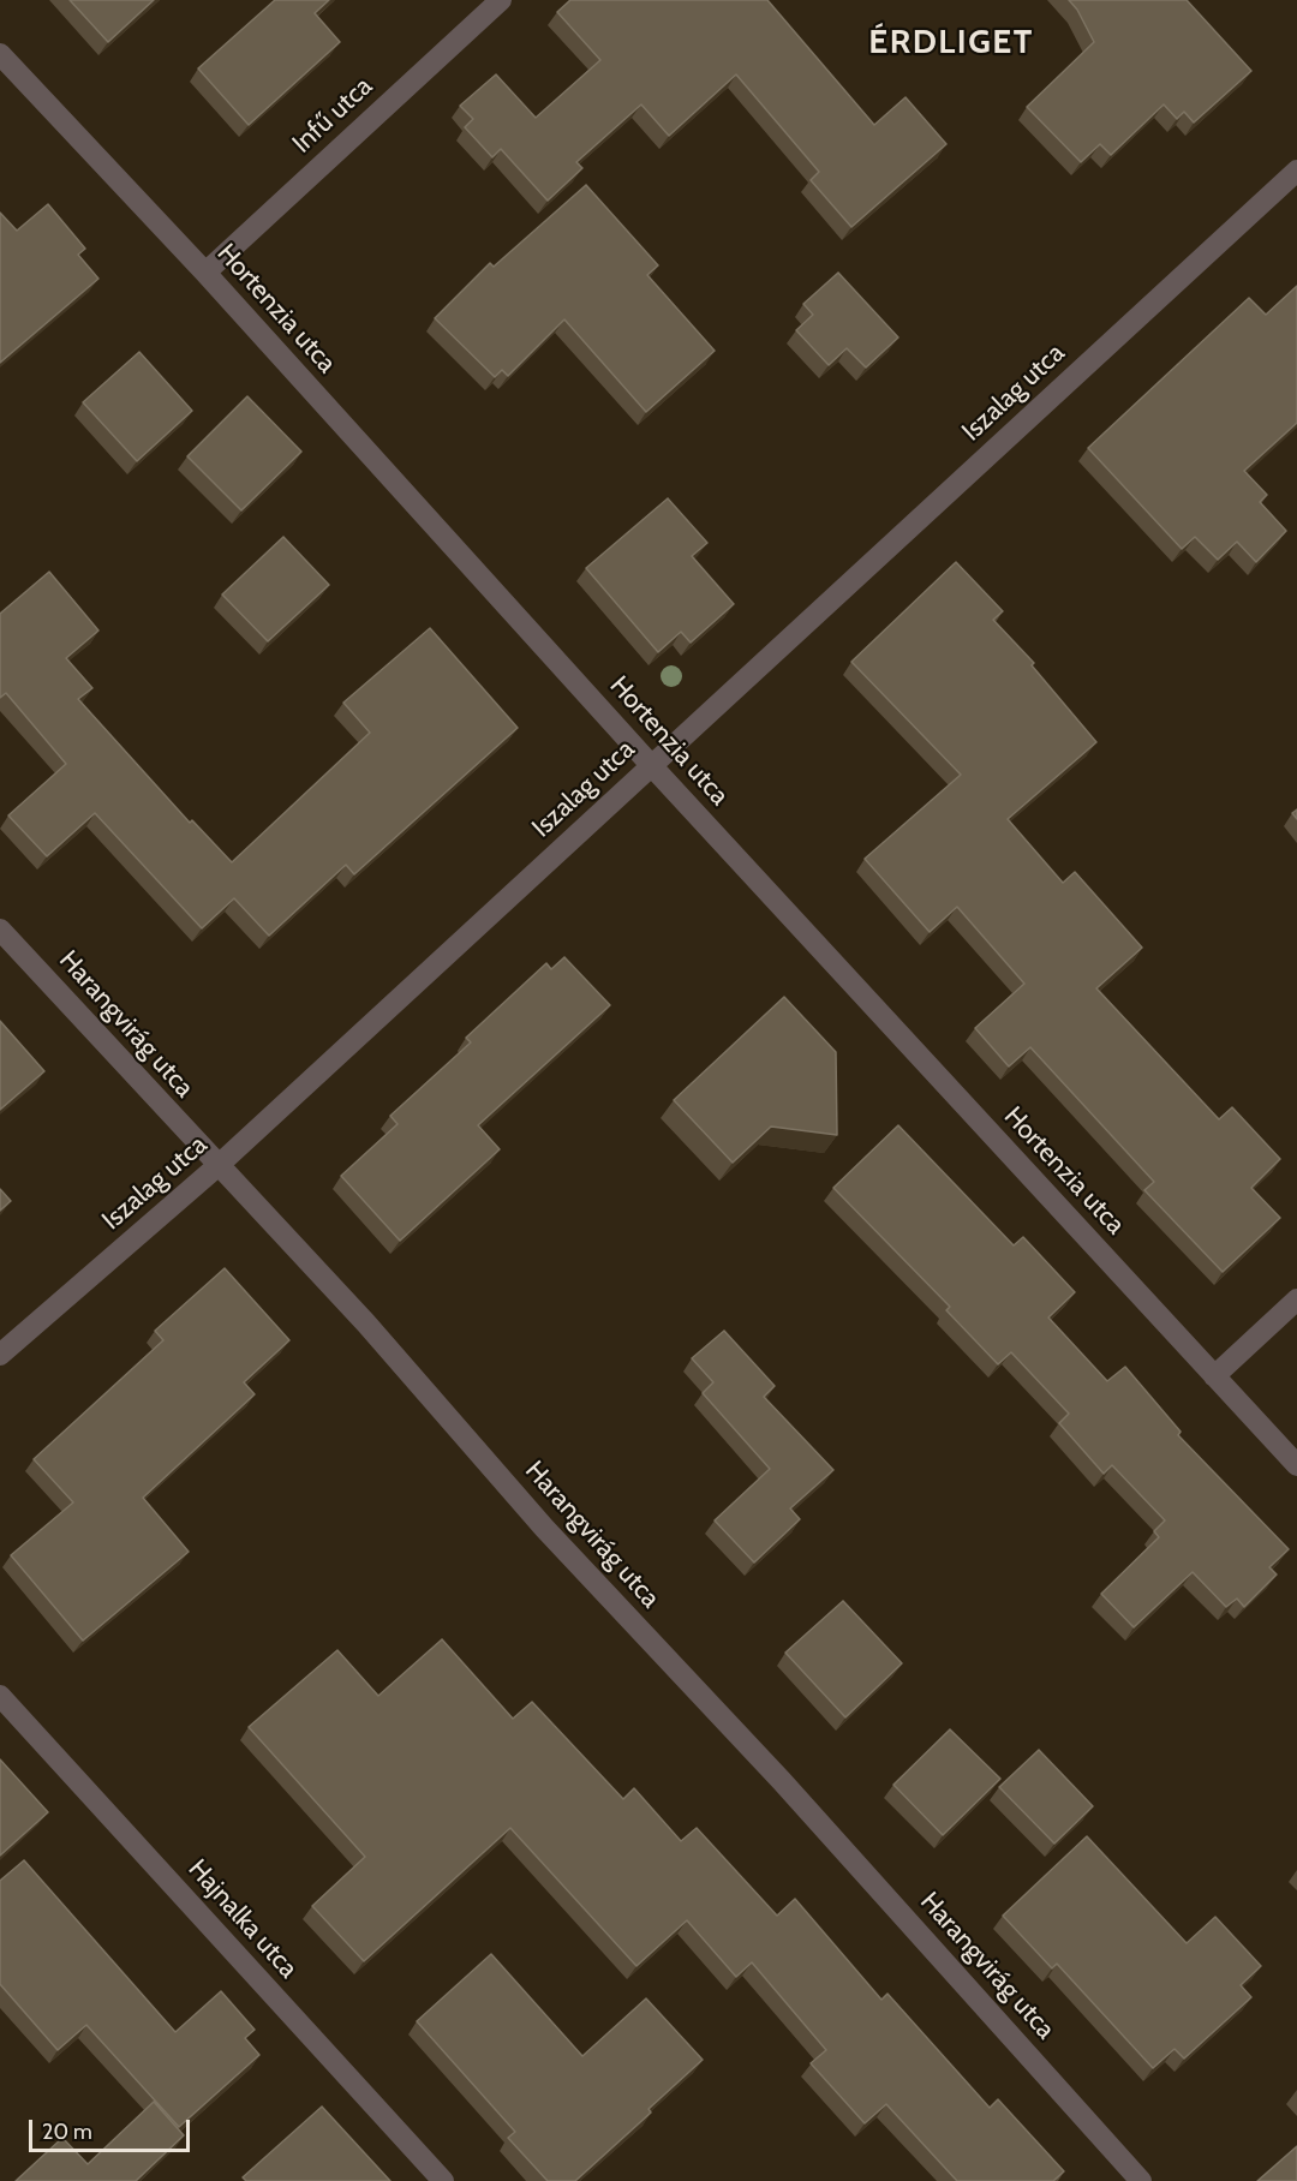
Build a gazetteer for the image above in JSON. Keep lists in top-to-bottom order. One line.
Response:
{"streets":{"street":["Infű utca","Hortenzia utca","Iszalag utca","Harangvirág utca","Hajnalka utca"]},"crossings":[["Infű utca","Hortenzia utca"],["Hortenzia utca","Iszalag utca"],["Iszalag utca","Harangvirág utca"]],"districts":["ÉRDLIGET"],"scale_bar":"20 m"}
